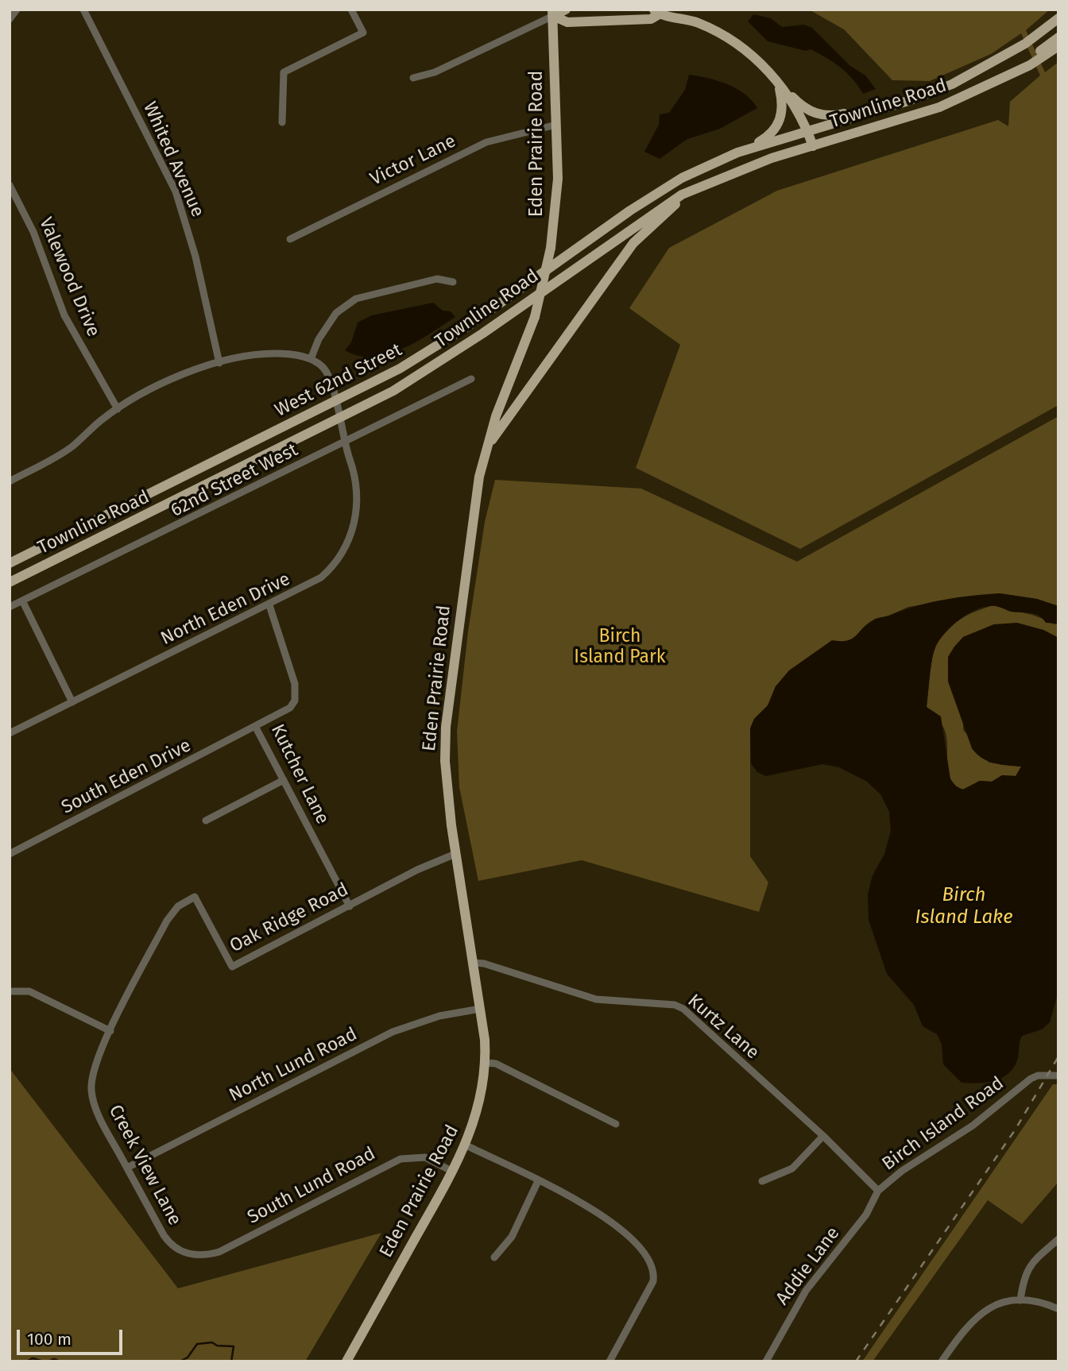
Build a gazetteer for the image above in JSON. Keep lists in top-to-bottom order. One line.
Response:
{"streets":{"main road":["Townline Road","Eden Prairie Road","West 62nd Street"],"street":["Whited Avenue","Victor Lane","Valewood Drive","62nd Street West","North Eden Drive","Kutcher Lane","South Eden Drive","Oak Ridge Road","Kurtz Lane","North Lund Road","Birch Island Road","Creek View Lane","South Lund Road","Addie Lane"]},"crossings":[["Townline Road","North Eden Drive"],["Eden Prairie Road","Victor Lane"],["Eden Prairie Road","Oak Ridge Road"],["Eden Prairie Road","Kurtz Lane"],["Eden Prairie Road","North Lund Road"],["Eden Prairie Road","South Lund Road"],["West 62nd Street","North Eden Drive"],["62nd Street West","North Eden Drive"],["North Eden Drive","Kutcher Lane"],["Kutcher Lane","South Eden Drive"],["Kutcher Lane","Oak Ridge Road"],["Oak Ridge Road","Creek View Lane"],["Kurtz Lane","Birch Island Road"],["Kurtz Lane","Addie Lane"],["North Lund Road","Creek View Lane"],["Birch Island Road","Addie Lane"],["Creek View Lane","South Lund Road"]],"water":["Birch Island Lake"],"parks":["Birch Island Park"],"scale_bar":"100 m"}
